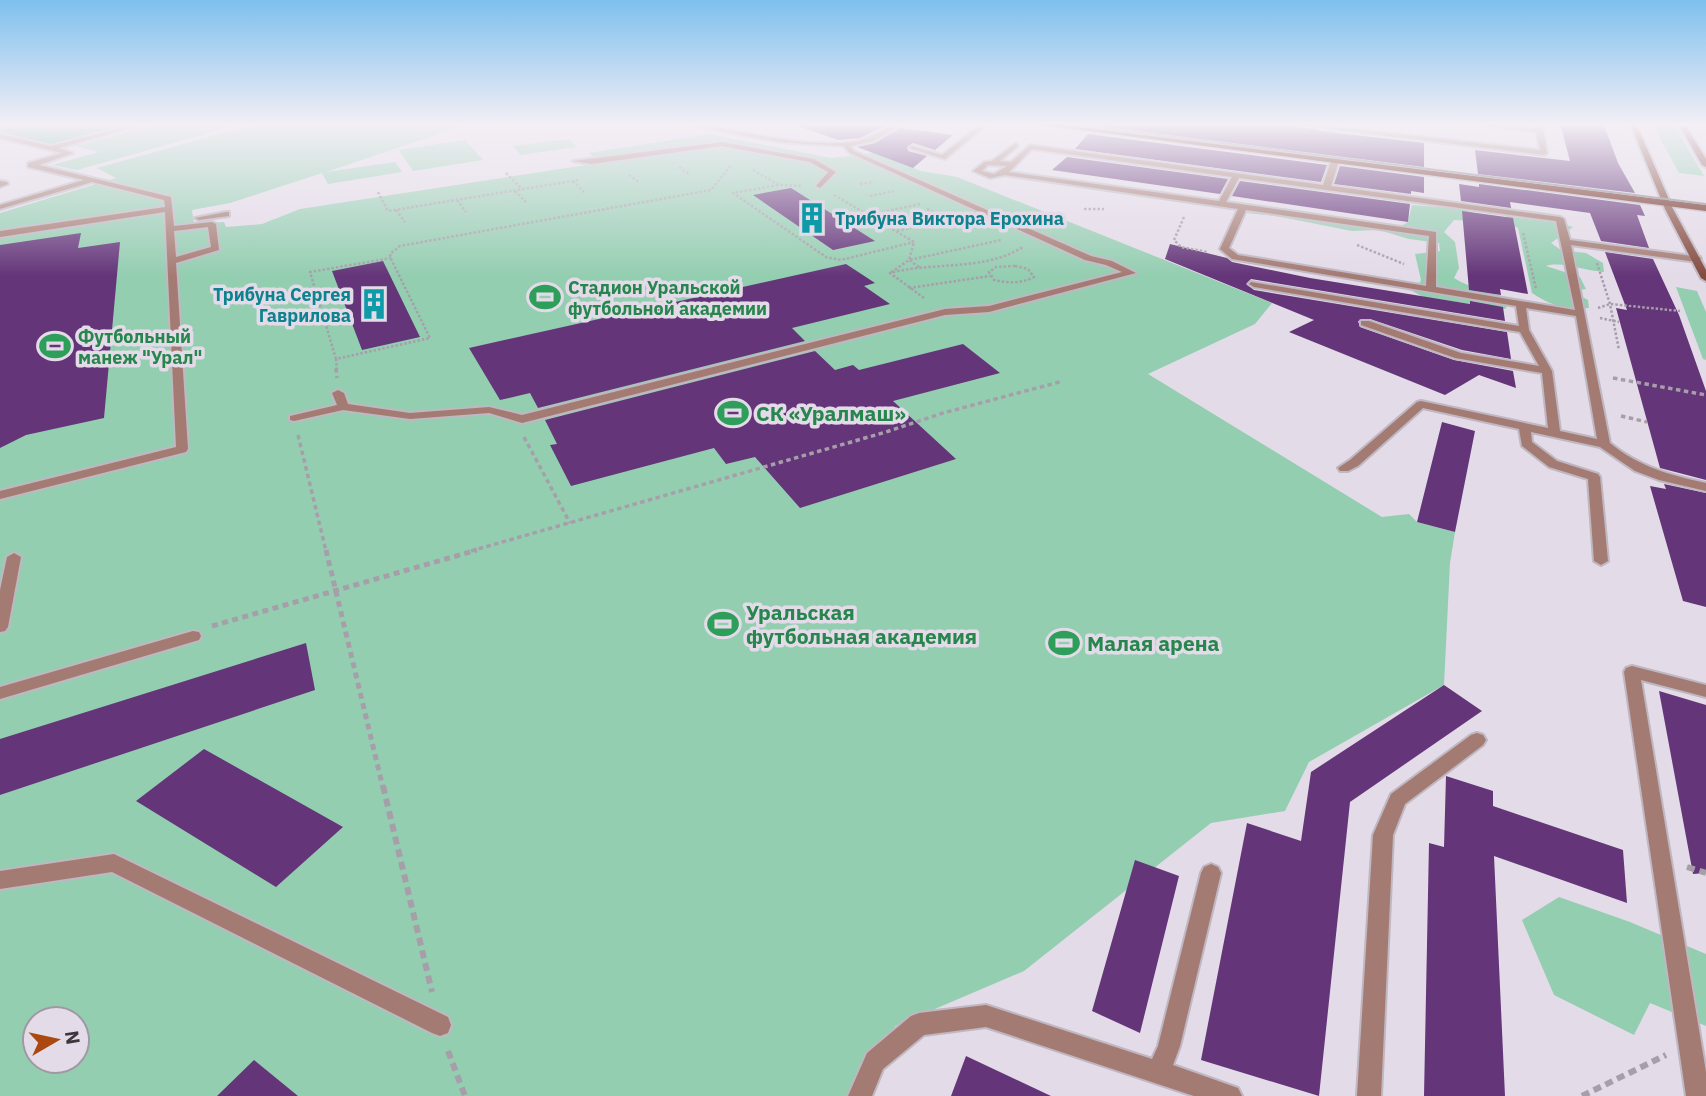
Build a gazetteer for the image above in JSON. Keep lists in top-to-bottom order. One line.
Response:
{"places":{"building":["Трибуна Виктора Ерохина","Трибуна Сергея Гаврилова"],"sports":["Стадион Уральской футбольной академии","Футбольный манеж \"Урал\"","СК «Уралмаш»","Уральская футбольная академия","Малая арена"]},"north":"right"}
